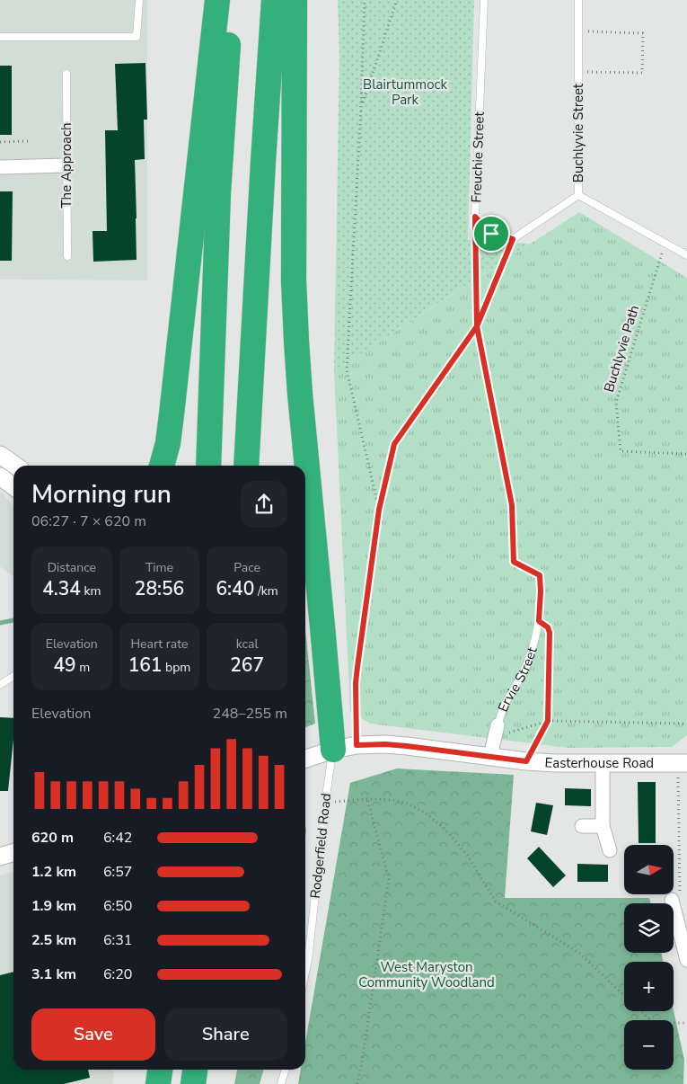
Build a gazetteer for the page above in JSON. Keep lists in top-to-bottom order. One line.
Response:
{"streets":{"street":["Ervie Street","Easterhouse Road"],"lane":["Buchlyvie Street","Freuchie Street","The Approach","Rodgerfield Road"],"path":["Buchlyvie Path"]},"crossings":[["Buchlyvie Street","Buchlyvie Path"],["Ervie Street","Easterhouse Road"],["Easterhouse Road","Rodgerfield Road"]],"parks":["Blairtummock Park","West Maryston Community Woodland"],"north":"right","page":{"heading":["Morning run","06:27 · 7 × 620 m"],"stats":[["Distance","4.34 km"],["Time","28:56"],["Pace","6:40 /km"],["Elevation","49 m"],["Heart rate","161 bpm"],["kcal","267"]],"chart":["Elevation","248–255 m"],"list":[{"name":"620 m","note":"6:42"},{"name":"1.2 km","note":"6:57"},{"name":"1.9 km","note":"6:50"},{"name":"2.5 km","note":"6:31"},{"name":"3.1 km","note":"6:20"}],"map_buttons":["+","−"],"buttons":["Save","Share"]}}
